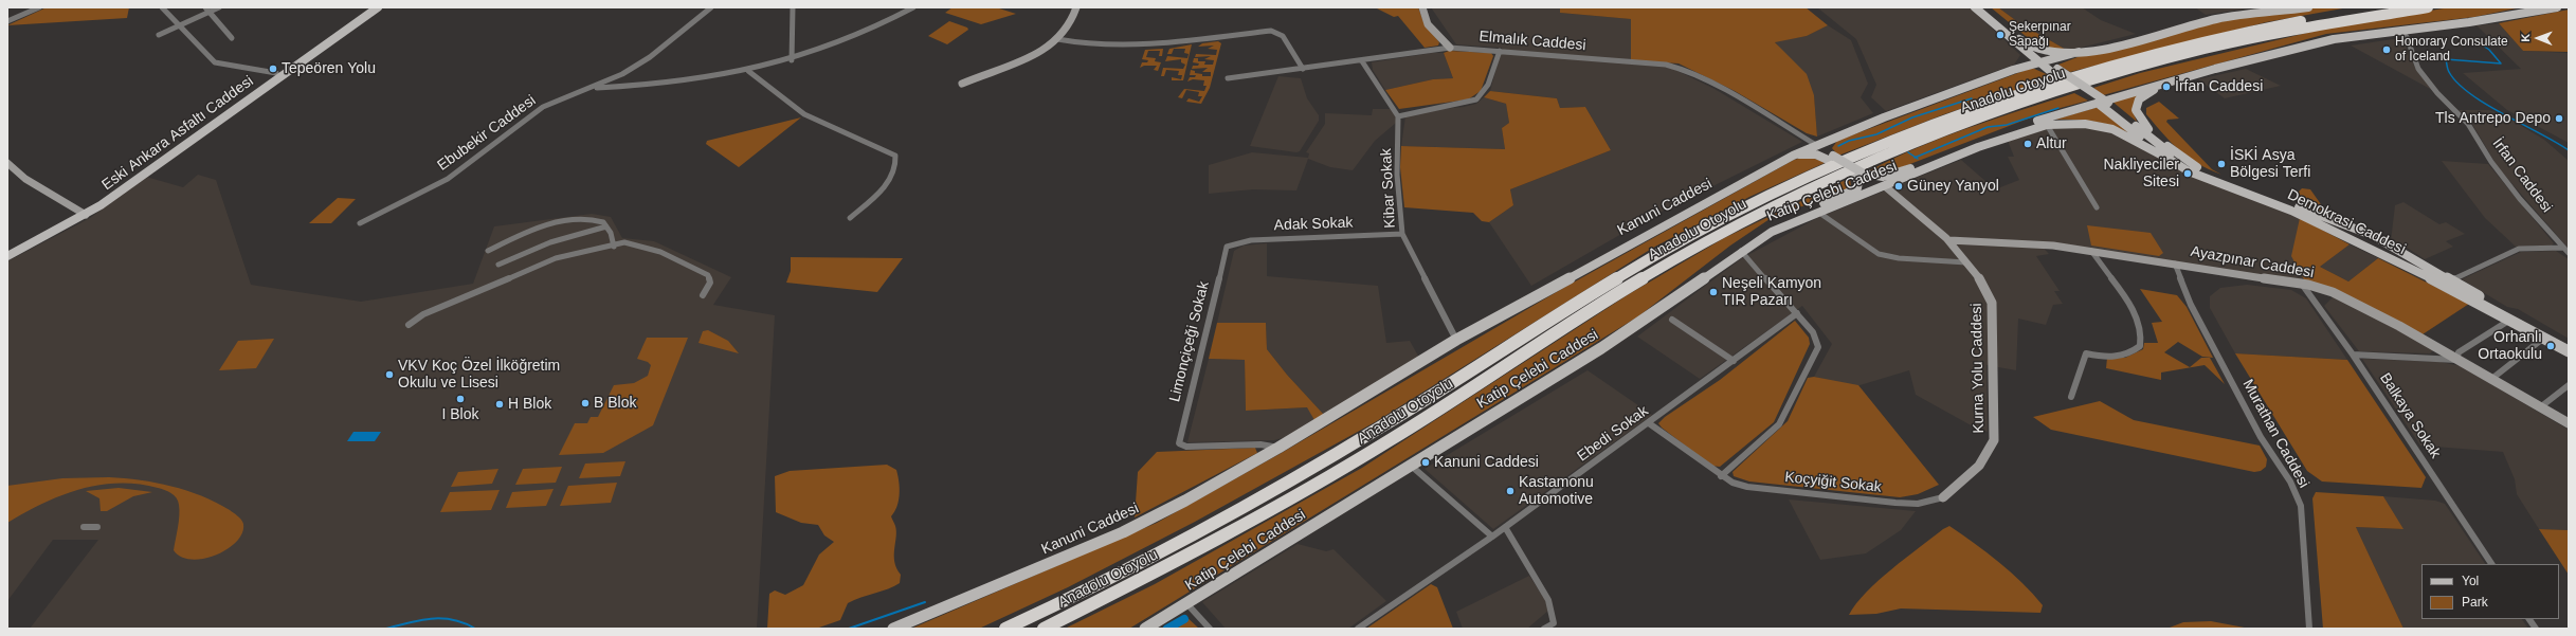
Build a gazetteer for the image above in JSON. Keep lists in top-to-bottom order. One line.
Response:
{"streets":{"highway":["Anadolu Otoyolu"],"main road":["Eski Ankara Asfaltı Caddesi","Katip Çelebi Caddesi","Kanuni Caddesi","Demokrasi Caddesi"],"street":["Elmalık Caddesi","Ebubekir Caddesi","İrfan Caddesi","Kibar Sokak","Adak Sokak","Ayazpınar Caddesi","Limonçiçeği Sokak","Kurna Yolu Caddesi","Balkaya Sokak","Ebedi Sokak","Murathan Caddesi","Koçyiğit Sokak"]},"crossings":[["Elmalık Caddesi","Kanuni Caddesi"],["Kibar Sokak","Kanuni Caddesi"],["Kibar Sokak","Adak Sokak"],["Katip Çelebi Caddesi","Kurna Yolu Caddesi"],["Kanuni Caddesi","Demokrasi Caddesi"],["Kanuni Caddesi","Limonçiçeği Sokak"],["Adak Sokak","Limonçiçeği Sokak"],["Ayazpınar Caddesi","Kurna Yolu Caddesi"],["Ayazpınar Caddesi","Balkaya Sokak"],["Ayazpınar Caddesi","Murathan Caddesi"],["Kurna Yolu Caddesi","Koçyiğit Sokak"],["Ebedi Sokak","Koçyiğit Sokak"]],"places":["Şekerpınar Sapağı","Honorary Consulate of Iceland","Tepeören Yolu","İrfan Caddesi","Tls Antrepo Depo","Altur","İSKİ Asya Bölgesi Terfi","Nakliyeciler Sitesi","Güney Yanyol","Neşeli Kamyon TIR Pazarı","Orhanlı Ortaokulu","VKV Koç Özel İlköğretim Okulu ve Lisesi","I Blok","B Blok","H Blok","Kanuni Caddesi","Kastamonu Automotive"],"legend":["Yol","Park"],"north":"left"}
